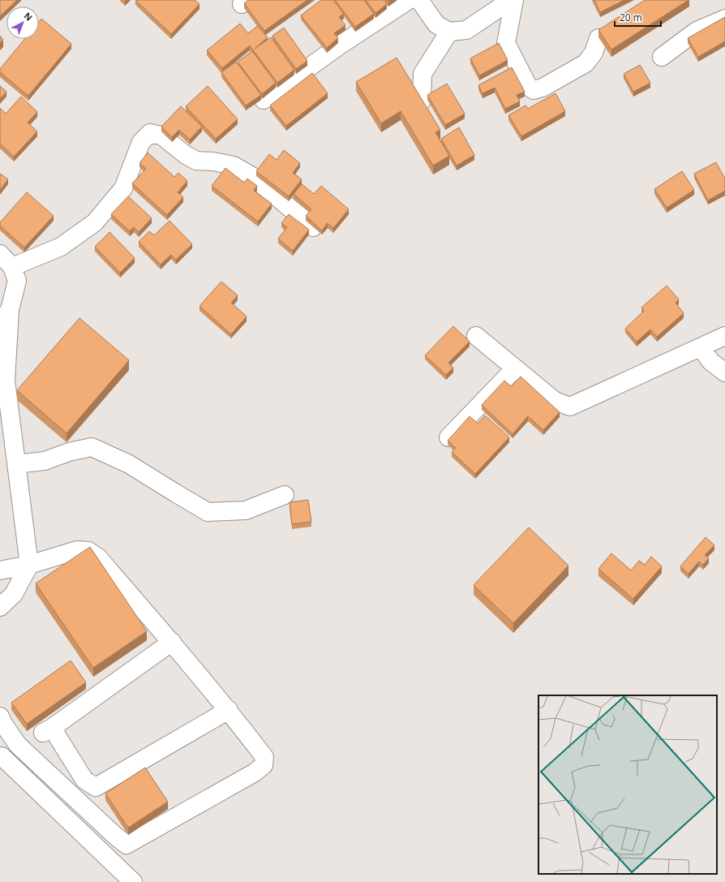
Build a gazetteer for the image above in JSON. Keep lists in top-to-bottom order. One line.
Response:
{"scale_bar":"20 m","north":"top right"}
